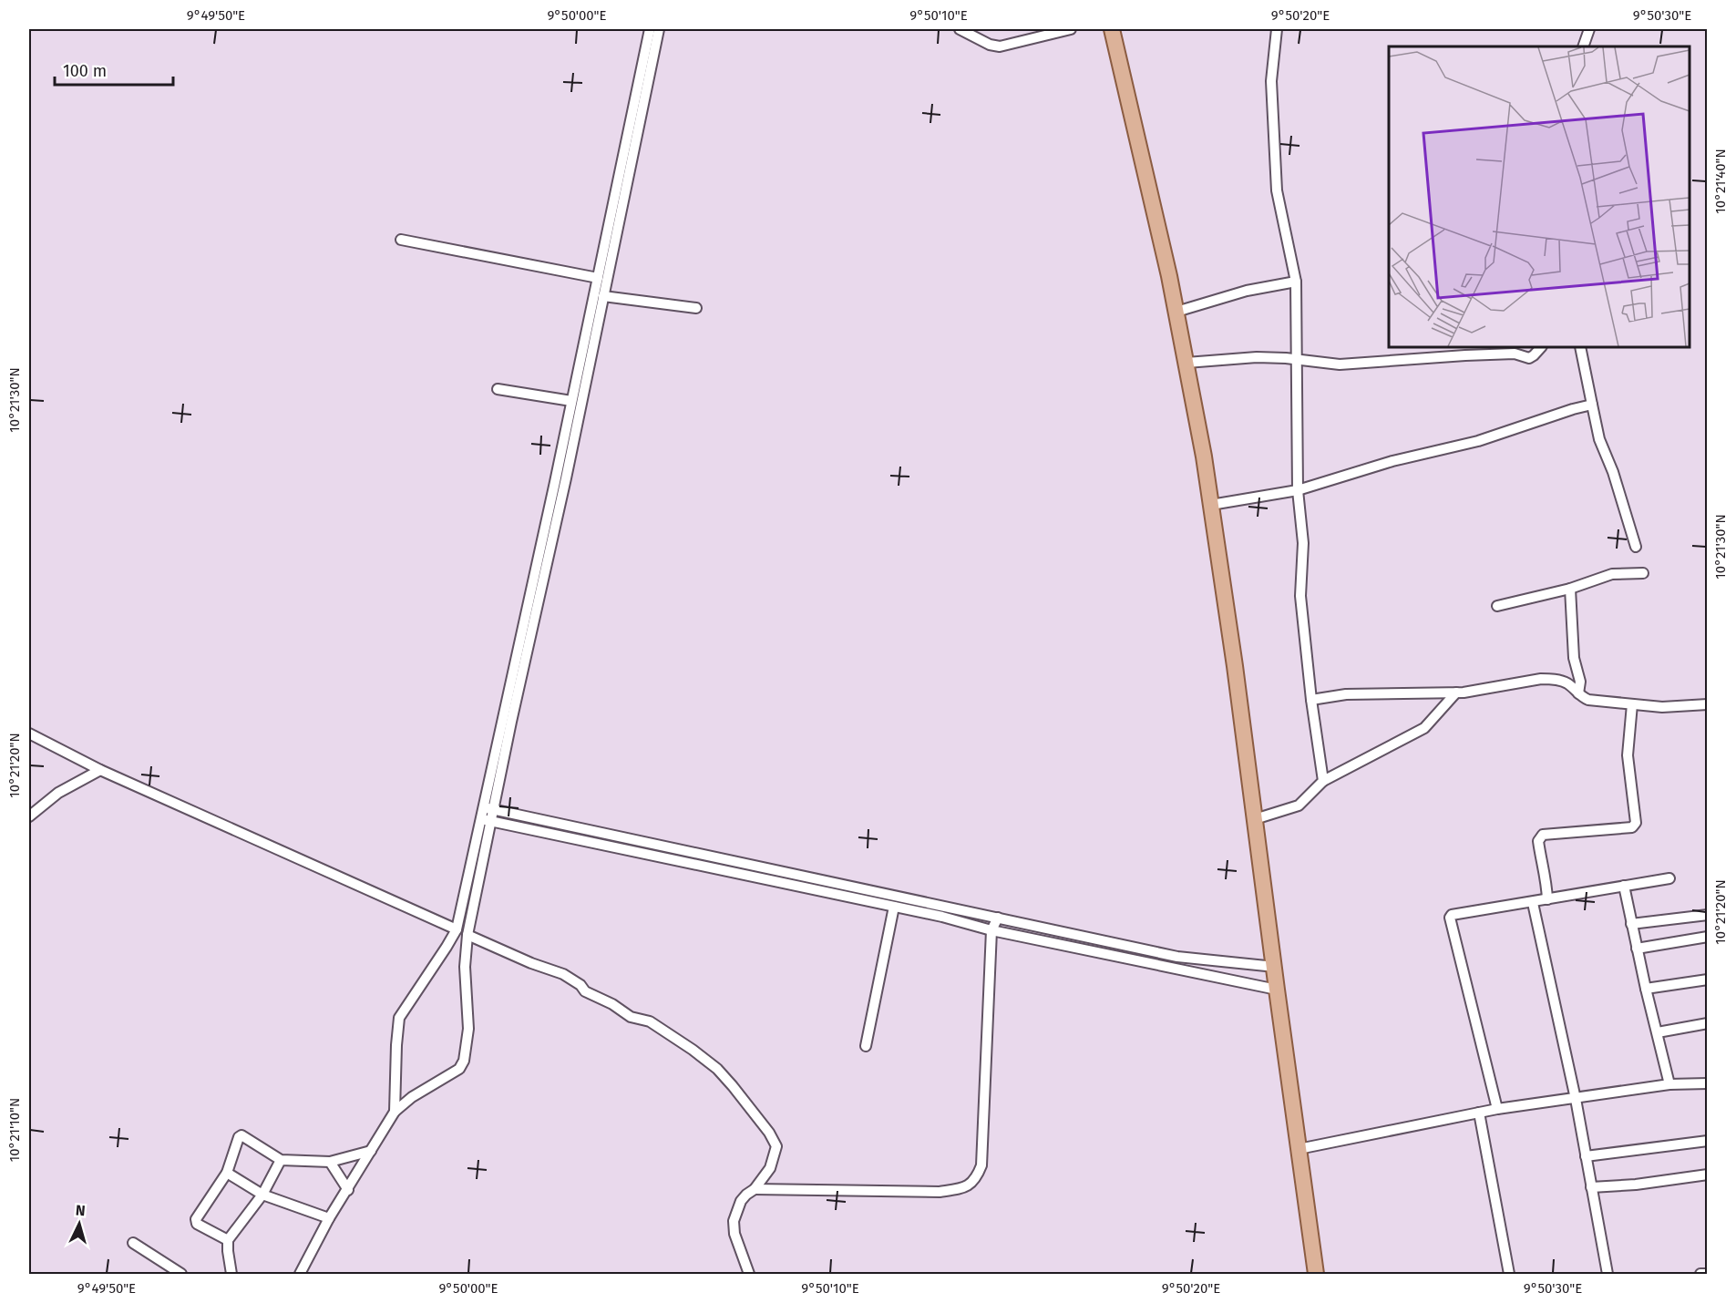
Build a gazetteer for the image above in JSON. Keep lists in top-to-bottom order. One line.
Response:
{"scale_bar":"100 m","north":"top","coordinates":["9°49'50\"E","9°50'00\"E","9°50'10\"E","9°50'20\"E","9°50'30\"E","10°21'40\"N","10°21'30\"N","10°21'20\"N","10°21'10\"N"]}
